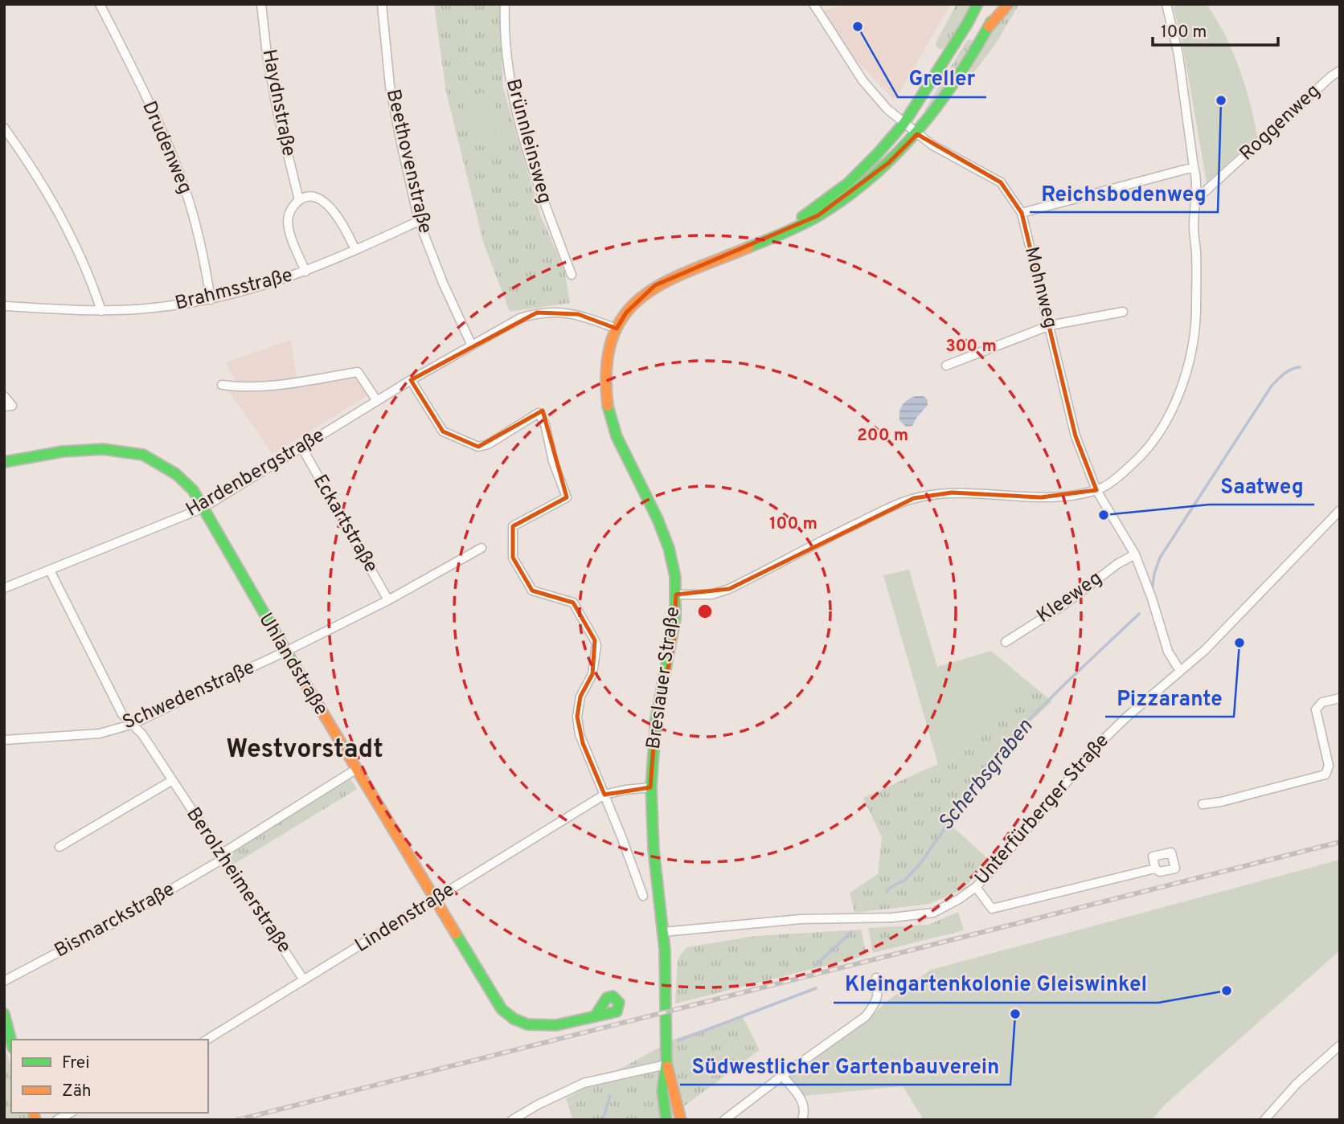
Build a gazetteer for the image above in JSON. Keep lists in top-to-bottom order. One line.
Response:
{"streets":{"main road":["Uhlandstraße","Breslauer Straße"],"street":["Haydnstraße","Roggenweg","Brünnleinsweg","Drudenweg","Beethovenstraße","Mohnweg","Brahmsstraße","Hardenbergstraße","Eckartstraße","Kleeweg","Schwedenstraße","Unterfürberger Straße","Berolzheimerstraße","Lindenstraße","Bismarckstraße"]},"crossings":[["Drudenweg","Brahmsstraße"],["Beethovenstraße","Brahmsstraße"],["Beethovenstraße","Hardenbergstraße"],["Mohnweg","Kleeweg"],["Mohnweg","Breslauer Straße"],["Mohnweg","Unterfürberger Straße"],["Hardenbergstraße","Eckartstraße"],["Hardenbergstraße","Uhlandstraße"],["Hardenbergstraße","Breslauer Straße"],["Hardenbergstraße","Berolzheimerstraße"],["Eckartstraße","Schwedenstraße"],["Uhlandstraße","Schwedenstraße"],["Uhlandstraße","Lindenstraße"],["Uhlandstraße","Bismarckstraße"],["Breslauer Straße","Unterfürberger Straße"],["Breslauer Straße","Lindenstraße"],["Schwedenstraße","Berolzheimerstraße"],["Berolzheimerstraße","Lindenstraße"],["Berolzheimerstraße","Bismarckstraße"]],"districts":["Westvorstadt"],"water":["Scherbsgraben"],"places":["Greller","Reichsbodenweg","Saatweg","Pizzarante","Kleingartenkolonie Gleiswinkel","Südwestlicher Gartenbauverein"],"legend":["Frei","Zäh"],"scale_bar":"100 m","rings":["300 m","200 m","100 m"]}
